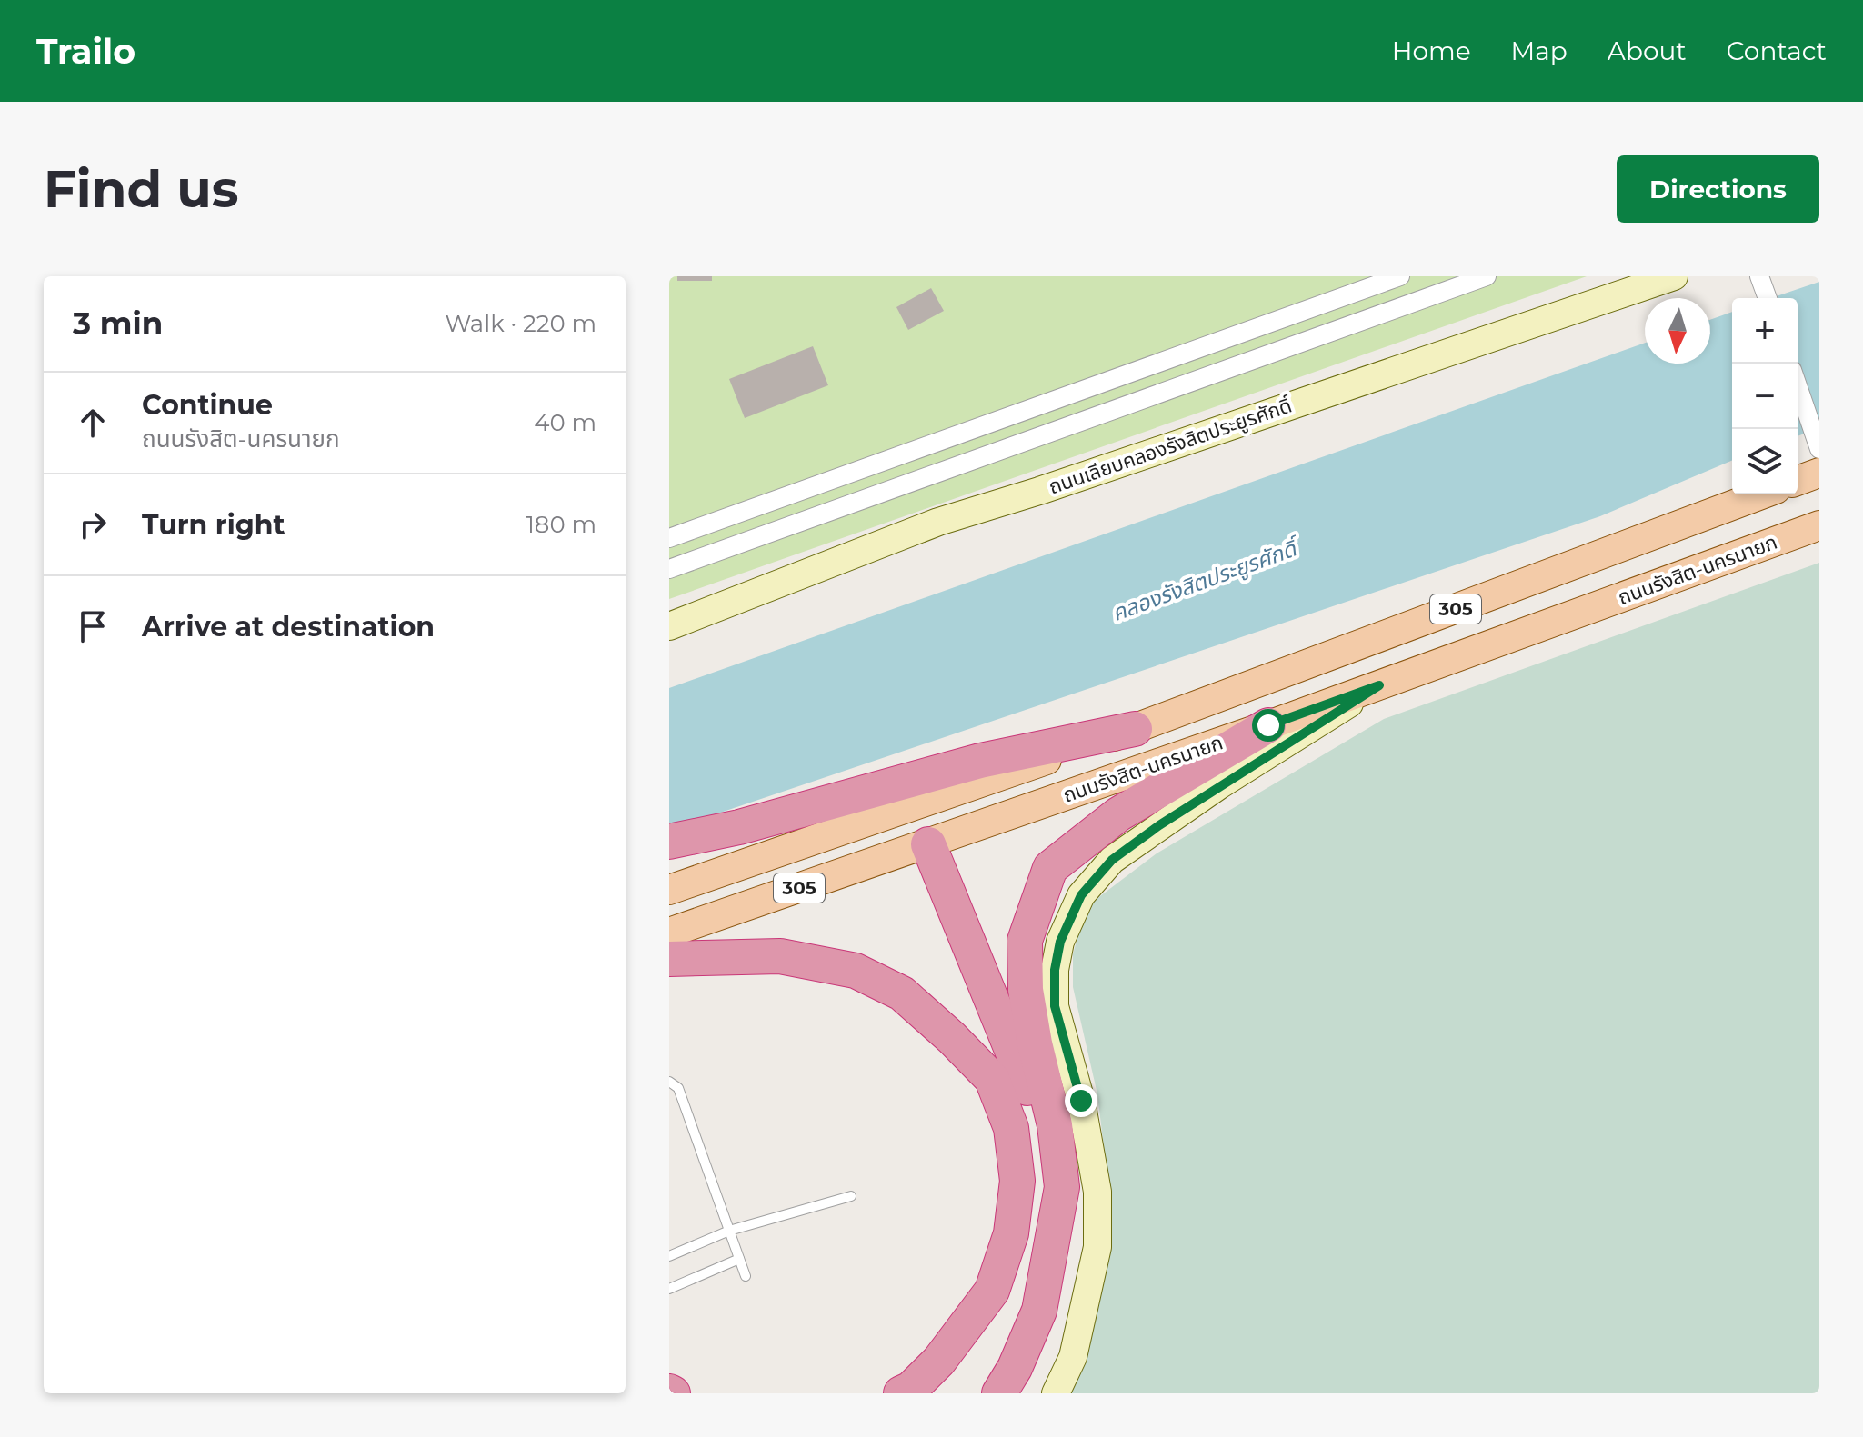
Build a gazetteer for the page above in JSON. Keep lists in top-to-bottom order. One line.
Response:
{"streets":{"main road":["ถนนรังสิต-นครนายก","305"],"street":["ถนนเลียบคลองรังสิตประยูรศักดิ์"]},"water":["คลองรังสิตประยูรศักดิ์"],"north":"bottom","page":{"header":"Trailo","nav":["Home","Map","About","Contact"],"buttons":"Directions","title":"Find us","heading":["3 min","Walk · 220 m"],"map_buttons":["+","−"],"list":[["Continue","ถนนรังสิต-นครนายก","40 m"],["Turn right","180 m"],"Arrive at destination"]}}
